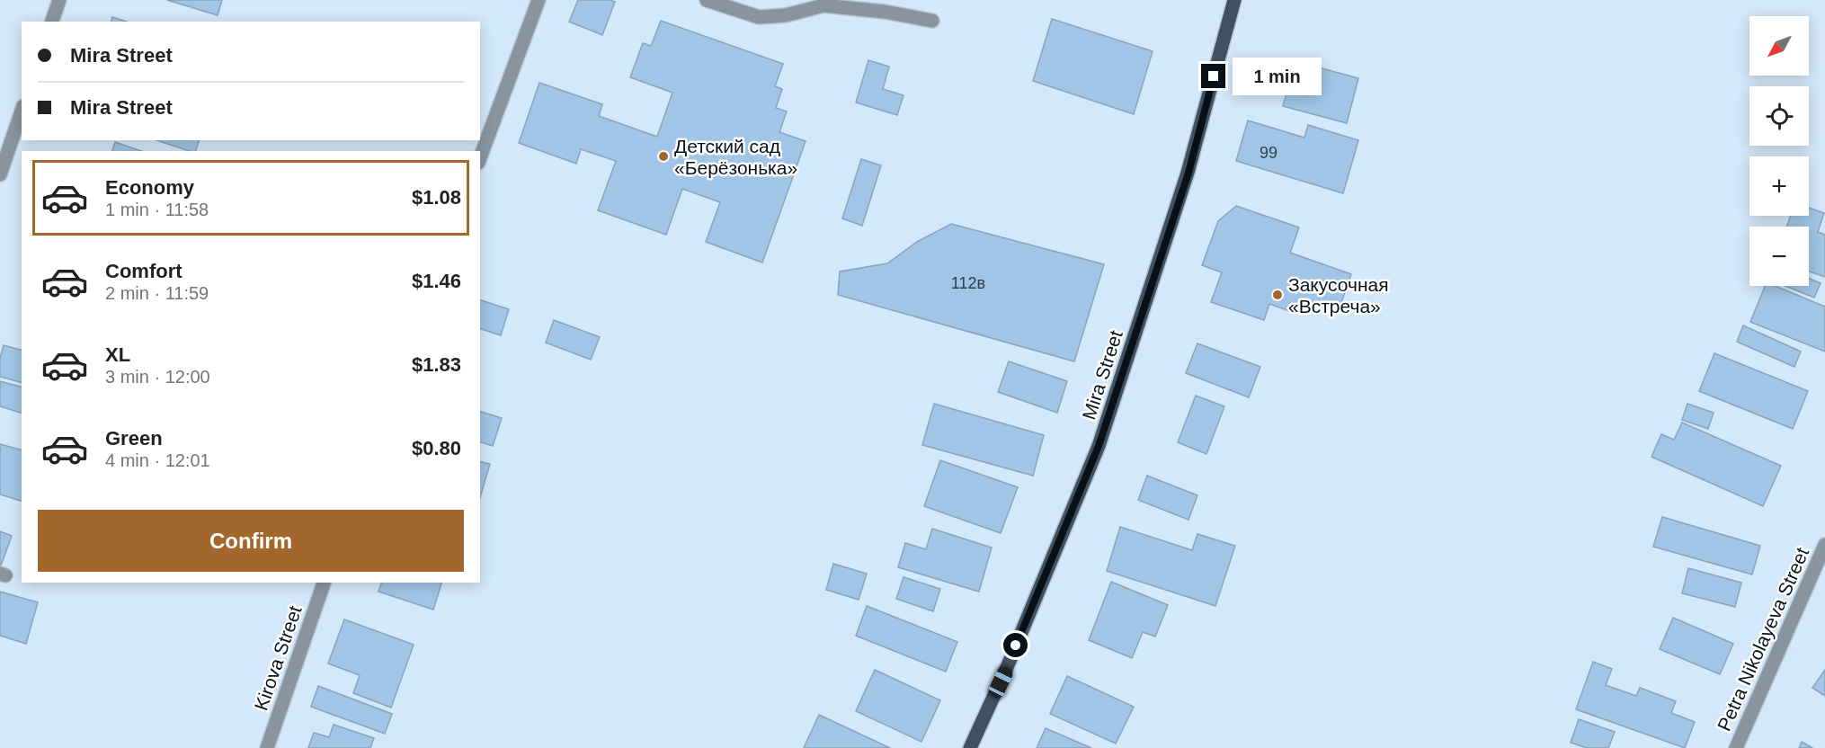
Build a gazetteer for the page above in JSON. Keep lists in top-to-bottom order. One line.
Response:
{"streets":{"main road":["Mira Street"],"street":["Petra Nikolayeva Street","Kirova Street"]},"places":["Детский сад «Берёзонька»","Закусочная «Встреча»"],"house_numbers":["99","112в"],"north":"bottom left","page":{"map_buttons":["+","−"],"banner":["Mira Street","Mira Street"],"bubble":"1 min","list":[{"name":"Economy","note":"1 min · 11:58","value":"$1.08"},{"name":"Comfort","note":"2 min · 11:59","value":"$1.46"},{"name":"XL","note":"3 min · 12:00","value":"$1.83"},{"name":"Green","note":"4 min · 12:01","value":"$0.80"}],"buttons":"Confirm"}}
